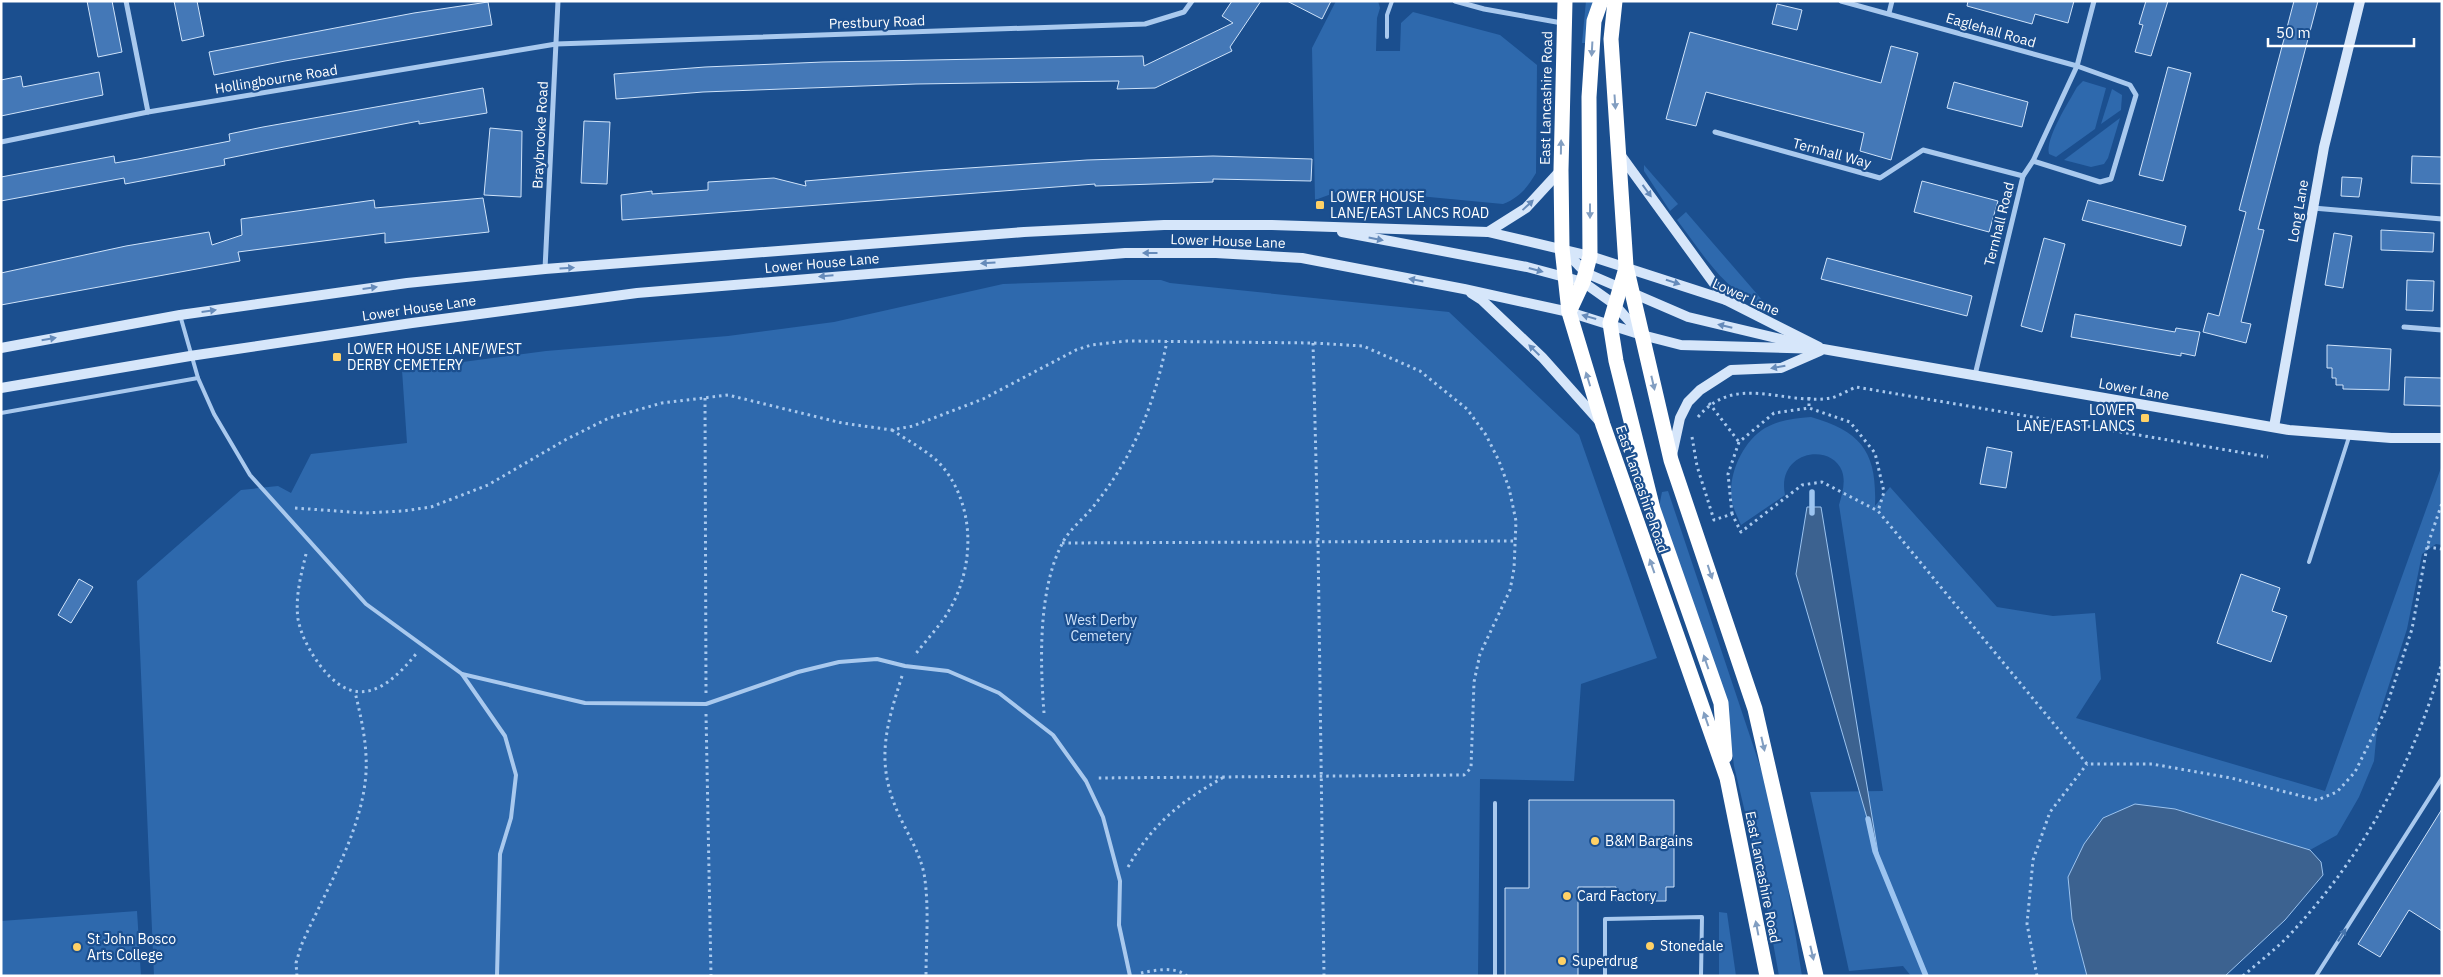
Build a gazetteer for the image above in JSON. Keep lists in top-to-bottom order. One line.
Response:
{"streets":{"highway":["East Lancashire Road"],"street":["Prestbury Road","Eaglehall Road","Hollingbourne Road","Braybrooke Road","Ternhall Way","Long Lane","Ternhall Road","Lower House Lane","Lower Lane"]},"crossings":[["Prestbury Road","Hollingbourne Road"],["Prestbury Road","Braybrooke Road"],["Eaglehall Road","Ternhall Road"],["Hollingbourne Road","Braybrooke Road"],["East Lancashire Road","Lower House Lane"],["East Lancashire Road","Lower Lane"],["Braybrooke Road","Lower House Lane"],["Ternhall Way","Ternhall Road"],["Long Lane","Lower Lane"],["Ternhall Road","Lower Lane"],["Lower House Lane","Lower Lane"]],"parks":["West Derby Cemetery"],"places":{"transit":["LOWER HOUSE LANE/EAST LANCS ROAD","LOWER HOUSE LANE/WEST DERBY CEMETERY","LOWER LANE/EAST LANCS"],"other":["B&M Bargains","Card Factory","Stonedale","St John Bosco Arts College","Superdrug"]},"scale_bar":"50 m"}
